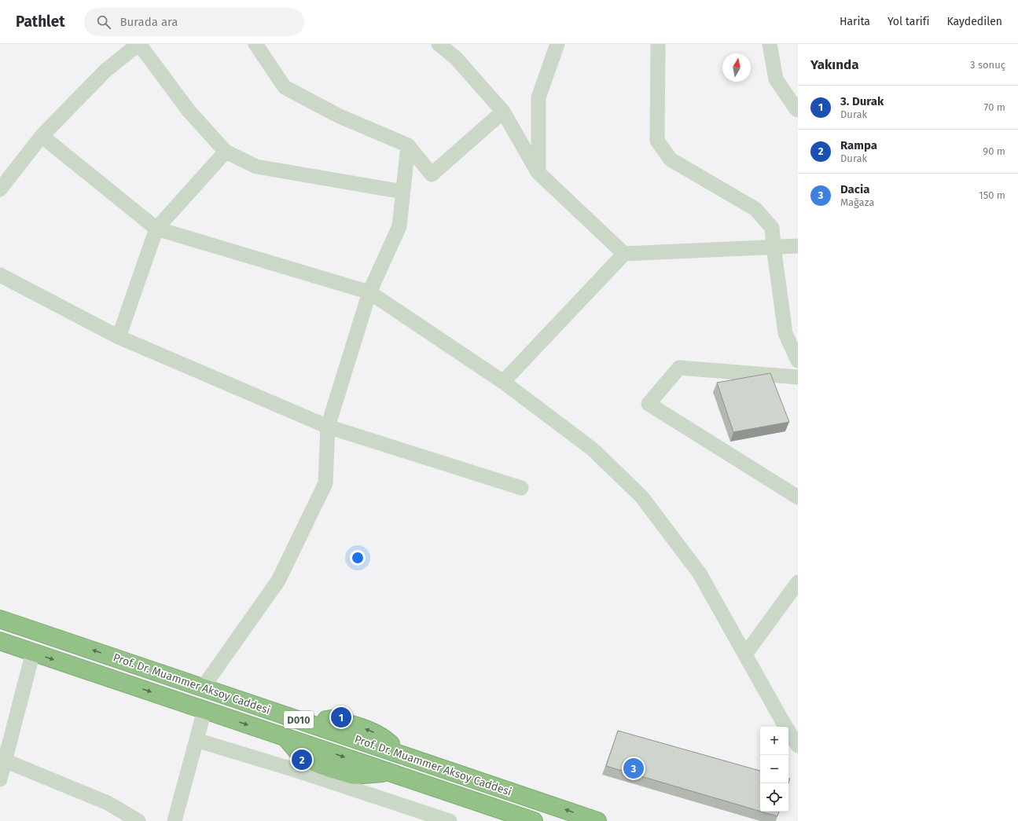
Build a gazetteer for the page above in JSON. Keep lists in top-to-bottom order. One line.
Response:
{"streets":{"highway":["Prof. Dr. Muammer Aksoy Caddesi","D010"]},"north":"top","page":{"header":"Pathlet","search":"Burada ara","nav":["Harita","Yol tarifi","Kaydedilen"],"heading":["Yakında","3 sonuç"],"list":[{"mark":"1","name":"3. Durak","note":"Durak","value":"70 m"},{"mark":"2","name":"Rampa","note":"Durak","value":"90 m"},{"mark":"3","name":"Dacia","note":"Mağaza","value":"150 m"}],"pins":["1","2","3"],"map_buttons":["+","−"]}}
